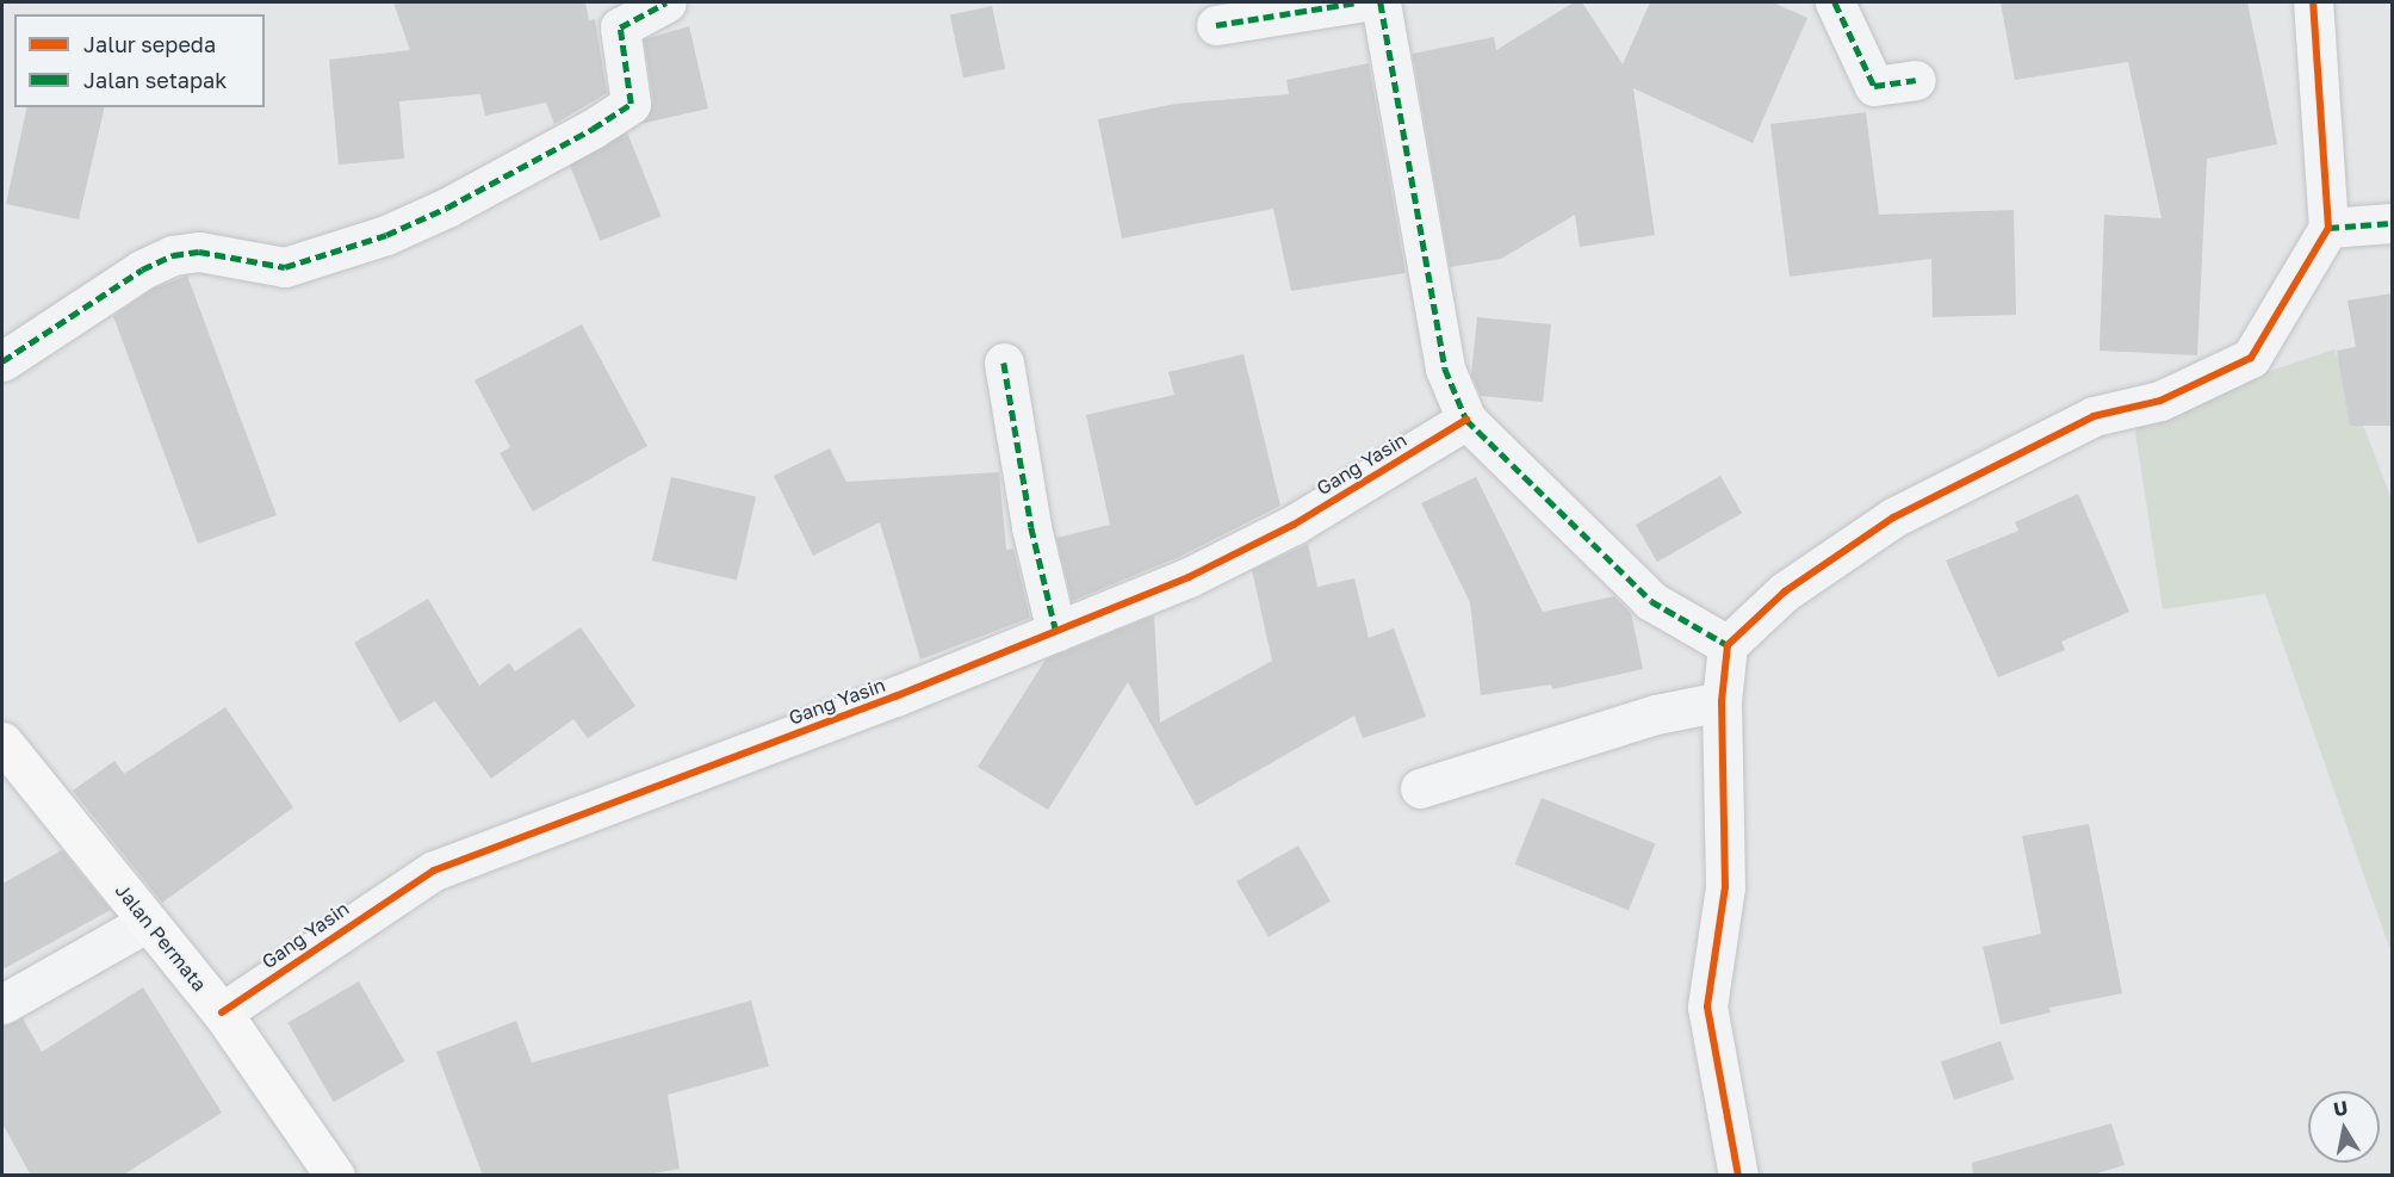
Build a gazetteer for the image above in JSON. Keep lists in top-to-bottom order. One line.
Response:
{"streets":{"main road":["Jalan Permata"],"street":["Gang Yasin"]},"crossings":[["Gang Yasin","Jalan Permata"]],"legend":["Jalur sepeda","Jalan setapak"],"north":"top"}
